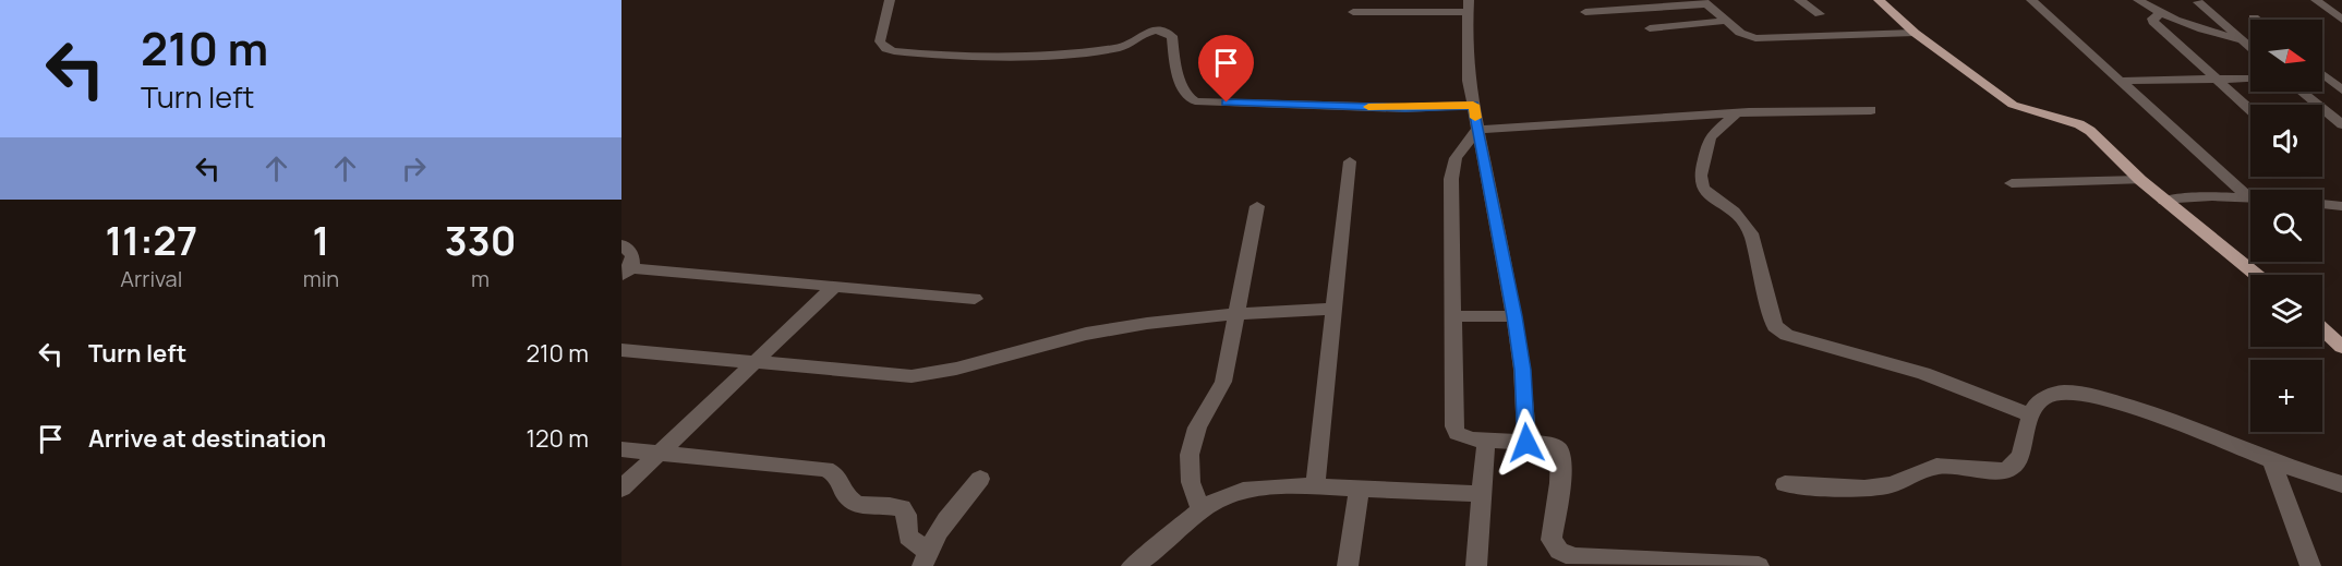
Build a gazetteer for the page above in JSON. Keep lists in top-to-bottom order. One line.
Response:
{"north":"right","page":{"turn":["210 m","Turn left"],"map_buttons":"+","eta":["11:27","Arrival","1","min","330","m"],"list":[{"name":"Turn left","value":"210 m"},{"name":"Arrive at destination","value":"120 m"}]}}
